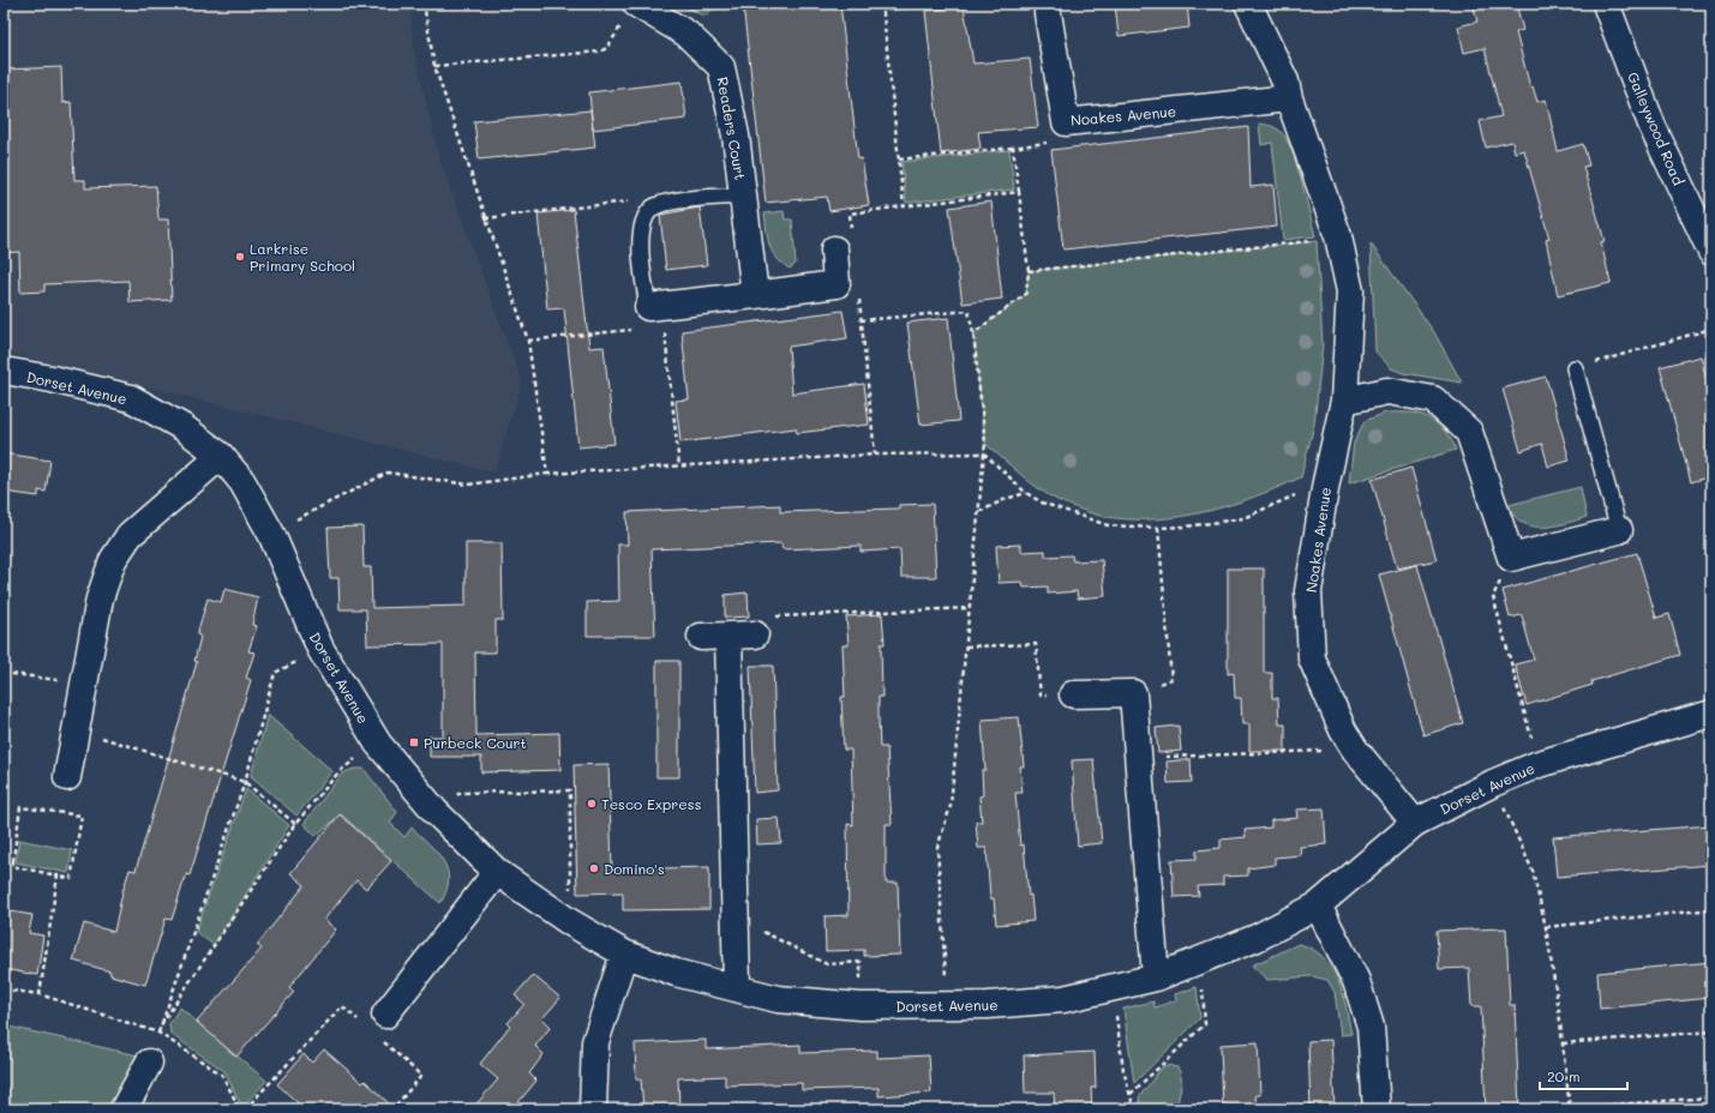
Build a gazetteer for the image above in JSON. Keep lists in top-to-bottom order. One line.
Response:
{"streets":{"street":["Noakes Avenue","Readers Court","Galleywood Road","Dorset Avenue"]},"crossings":[["Noakes Avenue","Dorset Avenue"]],"places":{"other":["Larkrise Primary School","Tesco Express","Domino's"],"transit":["Purbeck Court"]},"scale_bar":"20 m"}
